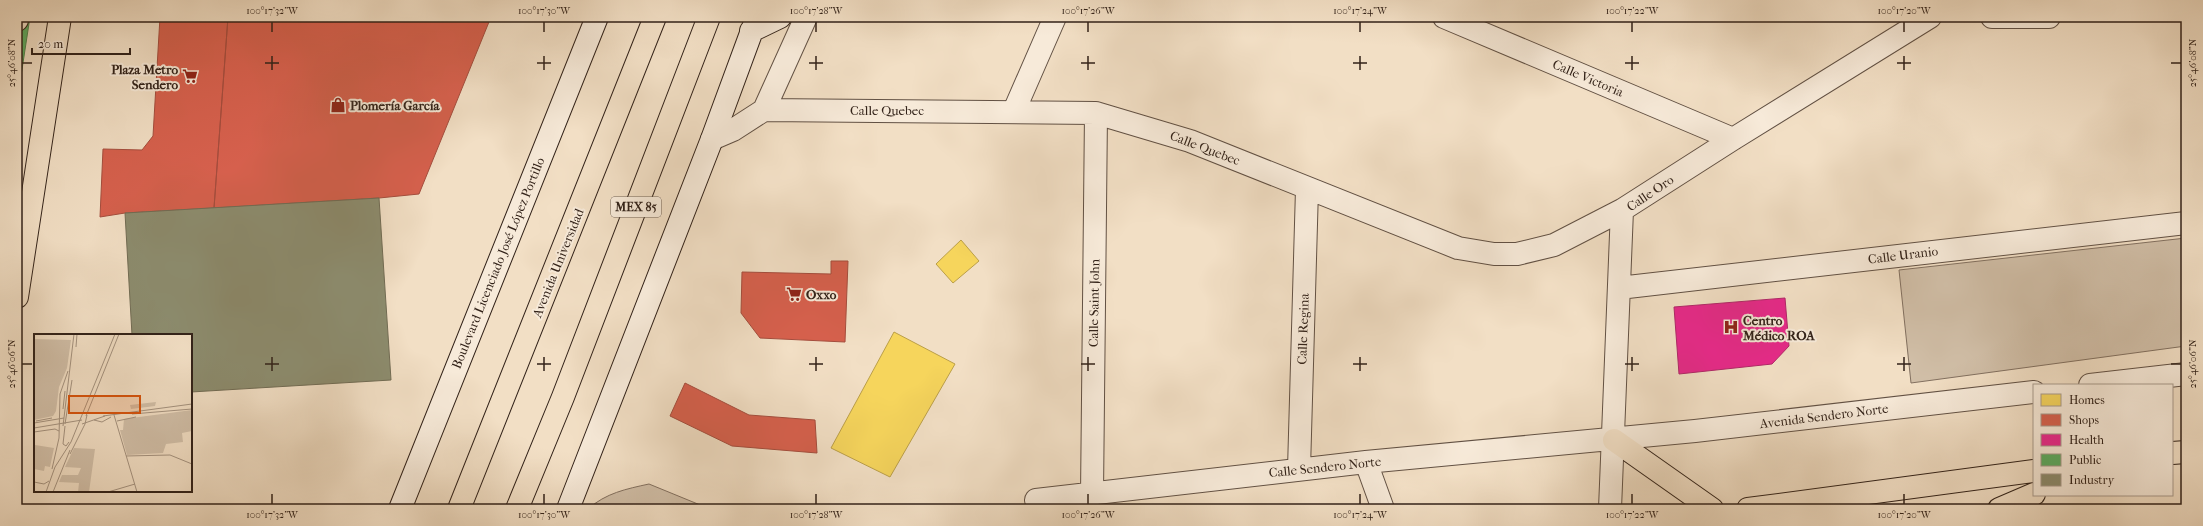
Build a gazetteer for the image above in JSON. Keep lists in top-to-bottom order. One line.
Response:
{"streets":{"main road":["MEX 85","Avenida Universidad"],"street":["Calle Victoria","Calle Quebec","Calle Oro","Calle Uranio","Boulevard Licenciado José López Portillo","Calle Saint John","Calle Regina","Avenida Sendero Norte","Calle Sendero Norte"]},"crossings":[["Calle Victoria","Calle Oro"],["Calle Quebec","Calle Oro"],["Calle Quebec","Calle Saint John"],["Calle Quebec","Calle Regina"],["Calle Oro","Calle Uranio"],["Calle Oro","Avenida Sendero Norte"],["Calle Oro","Calle Sendero Norte"],["Calle Saint John","Calle Sendero Norte"],["Calle Regina","Calle Sendero Norte"],["Avenida Sendero Norte","Calle Sendero Norte"]],"places":{"supermarket":["Plaza Metro Sendero","Oxxo"],"shop":["Plomería García"],"hospital":["Centro Médico ROA"]},"legend":["Homes","Shops","Health","Public","Industry"],"scale_bar":"20 m","coordinates":["100°17'32\"W","100°17'30\"W","100°17'28\"W","100°17'26\"W","100°17'24\"W","100°17'22\"W","100°17'20\"W","25°46'08\"N","25°46'06\"N"]}
